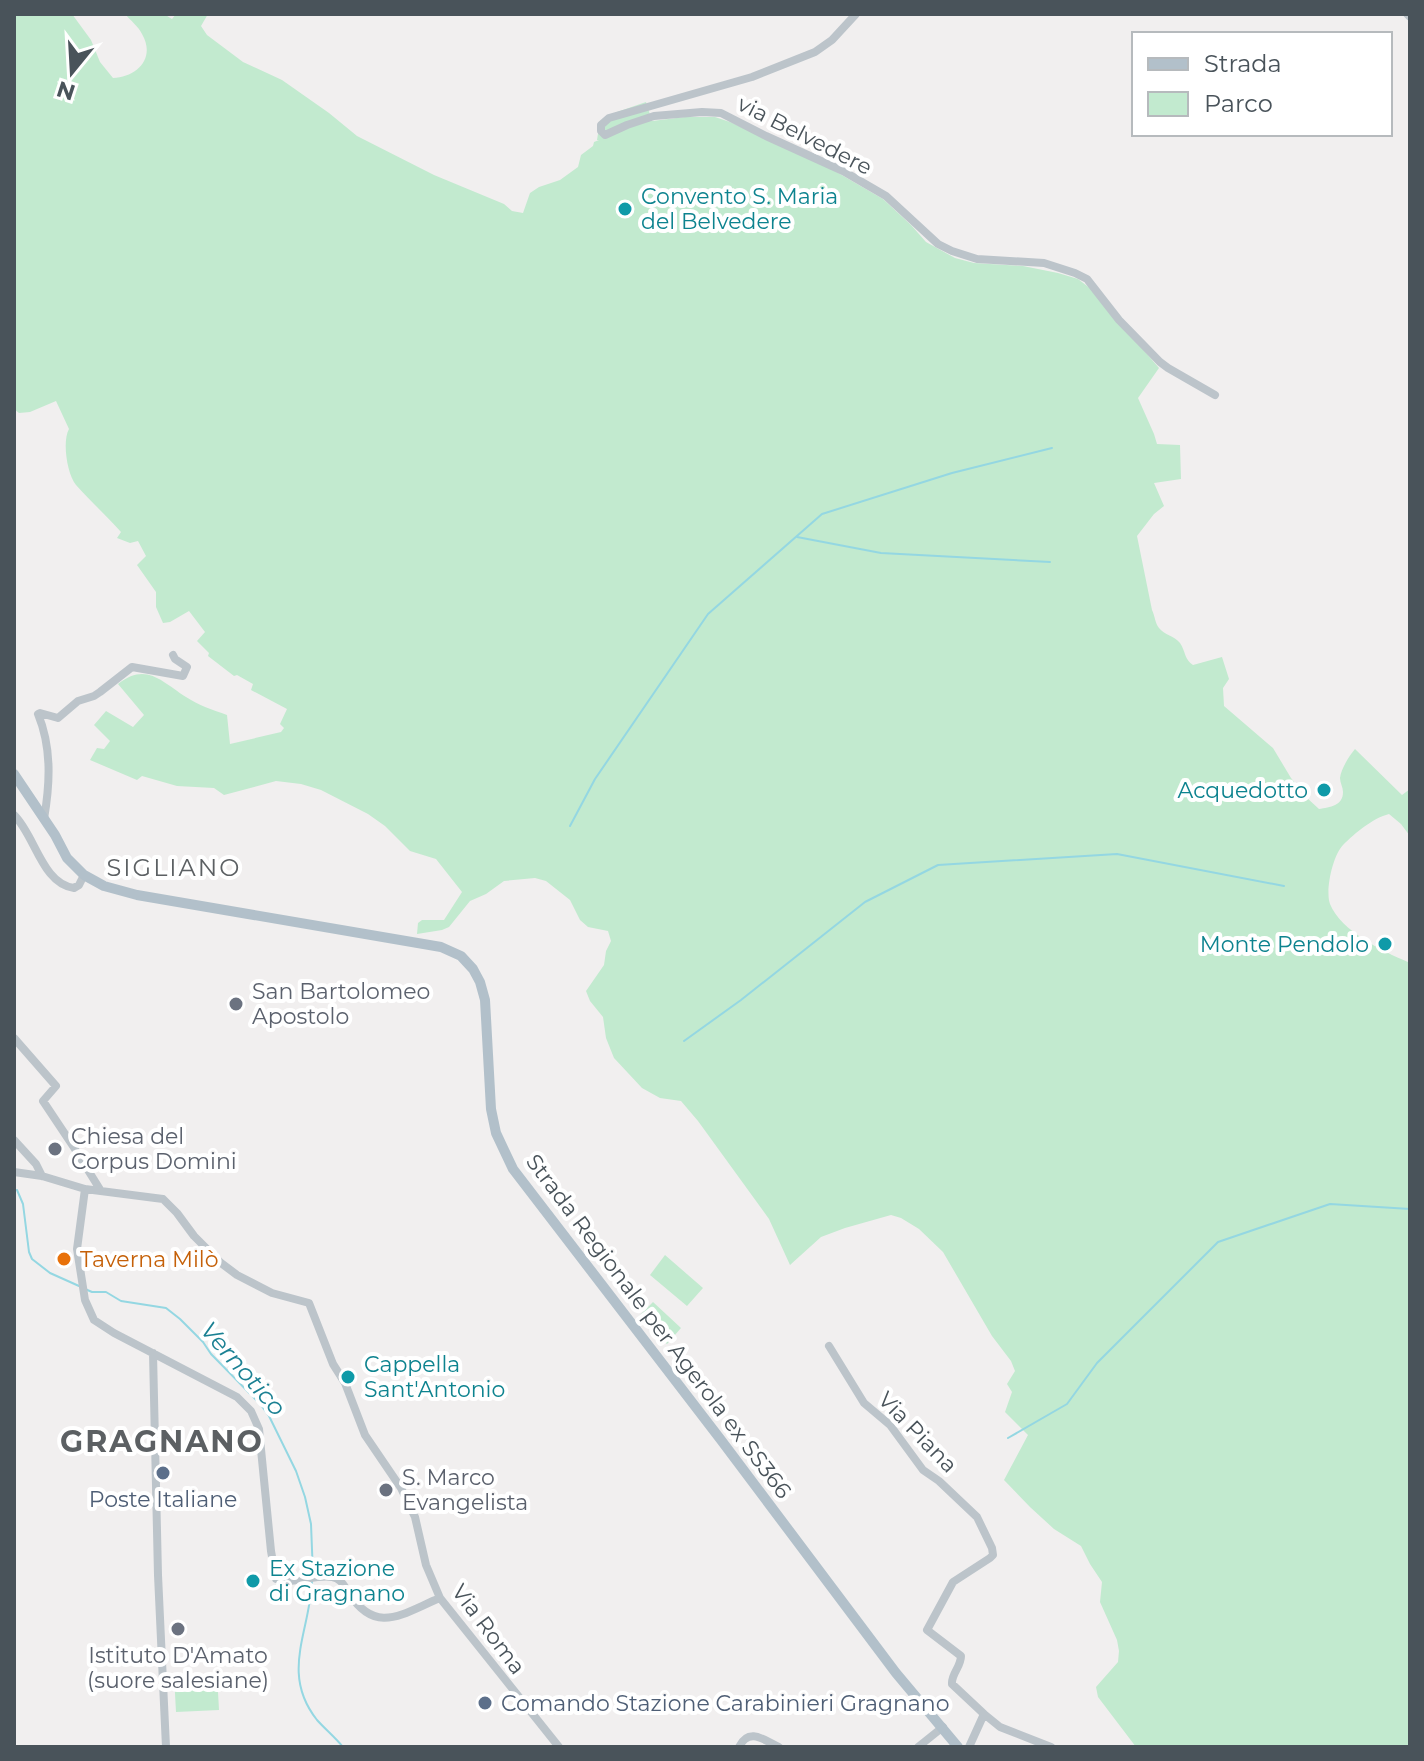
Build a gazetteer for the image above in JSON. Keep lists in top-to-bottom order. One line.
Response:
{"streets":{"main road":["Strada Regionale per Agerola ex SS366"],"street":["via Belvedere","Via Piana","Via Roma"]},"districts":["SIGLIANO","GRAGNANO"],"water":["Vernotico"],"places":["Convento S. Maria del Belvedere","Acquedotto","Monte Pendolo","San Bartolomeo Apostolo","Chiesa del Corpus Domini","Taverna Milò","Cappella Sant'Antonio","Poste Italiane","S. Marco Evangelista","Ex Stazione di Gragnano","Istituto D'Amato (suore salesiane)","Comando Stazione Carabinieri Gragnano"],"legend":["Strada","Parco"],"north":"bottom"}
